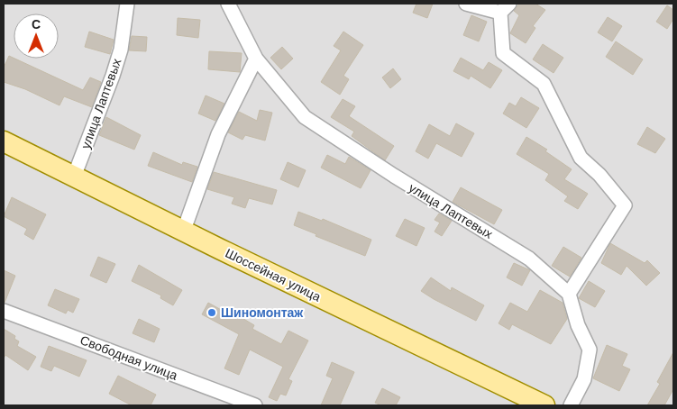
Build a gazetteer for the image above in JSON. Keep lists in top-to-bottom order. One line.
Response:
{"streets":{"main road":["Шоссейная улица"],"street":["улица Лаптевых","Свободная улица"]},"crossings":[["улица Лаптевых","Шоссейная улица"]],"places":["Шиномонтаж"],"north":"top"}
